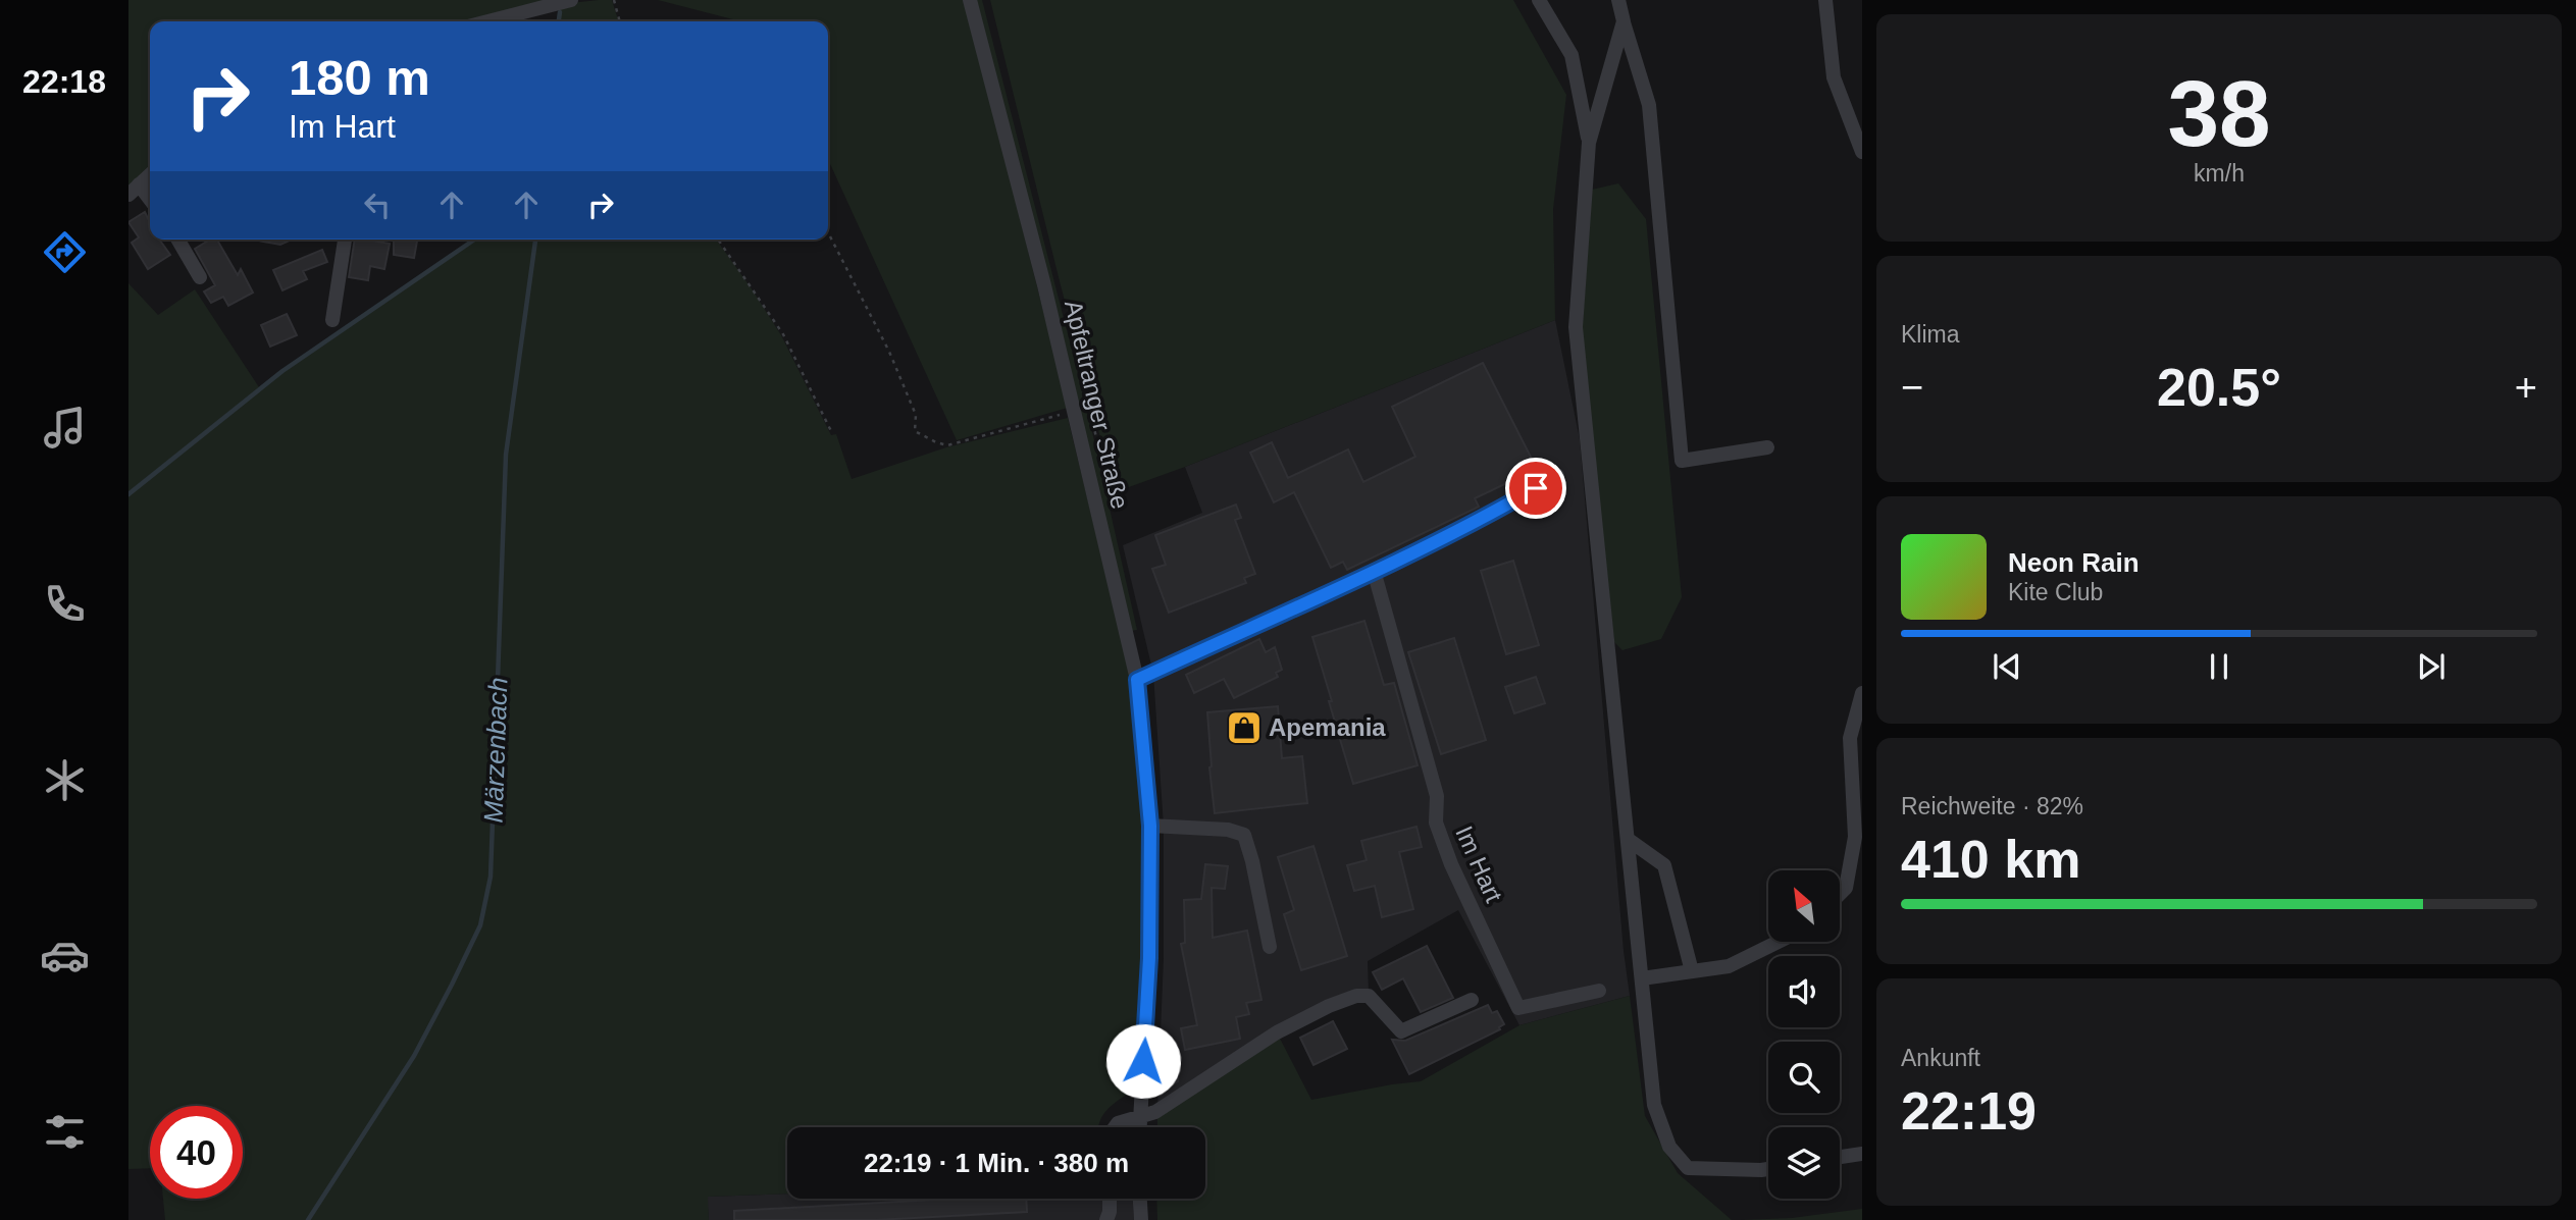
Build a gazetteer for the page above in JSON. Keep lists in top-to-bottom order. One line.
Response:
{"streets":{"street":["Apfeltranger Straße","Im Hart"]},"water":["Märzenbach"],"places":{"shop":["Apemania"]},"north":"top left","page":{"tabs":"22:18","tile":[["38","km/h"],"Klima",["Reichweite · 82%","410 km"],["Ankunft","22:19"]],"turn":["180 m","Im Hart"],"heat":["−","20.5°","+"],"song":["Neon Rain","Kite Club"],"limit":"40","trip":"22:19 · 1 Min. · 380 m"}}
